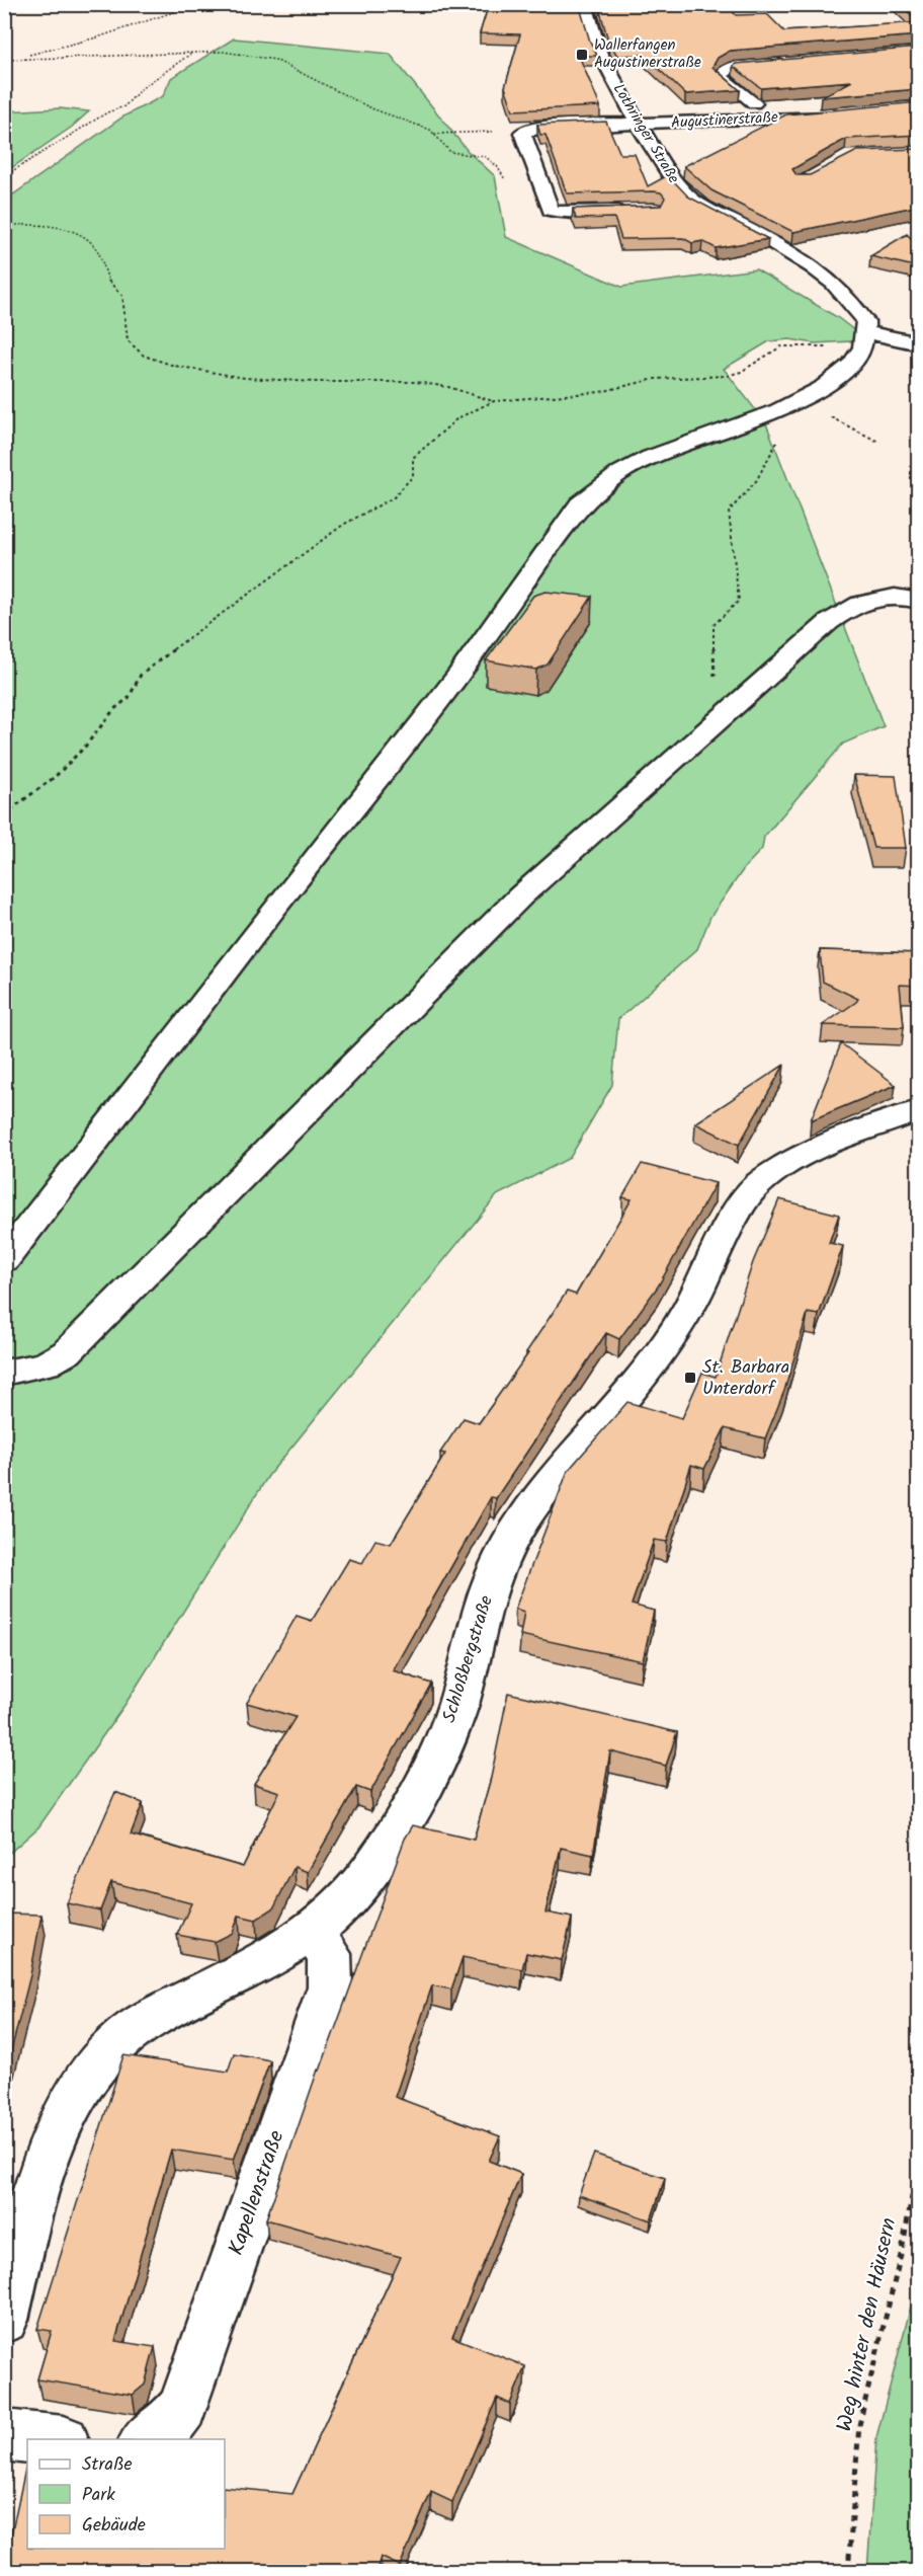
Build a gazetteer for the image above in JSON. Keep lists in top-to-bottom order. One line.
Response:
{"streets":{"street":["Augustinerstraße","Lothringer Straße","Schloßbergstraße","Kapellenstraße"],"path":["Weg hinter den Häusern"]},"crossings":[["Augustinerstraße","Lothringer Straße"],["Schloßbergstraße","Kapellenstraße"]],"places":{"transit":["Wallerfangen Augustinerstraße","St. Barbara Unterdorf"]},"legend":["Straße","Park","Gebäude"]}
